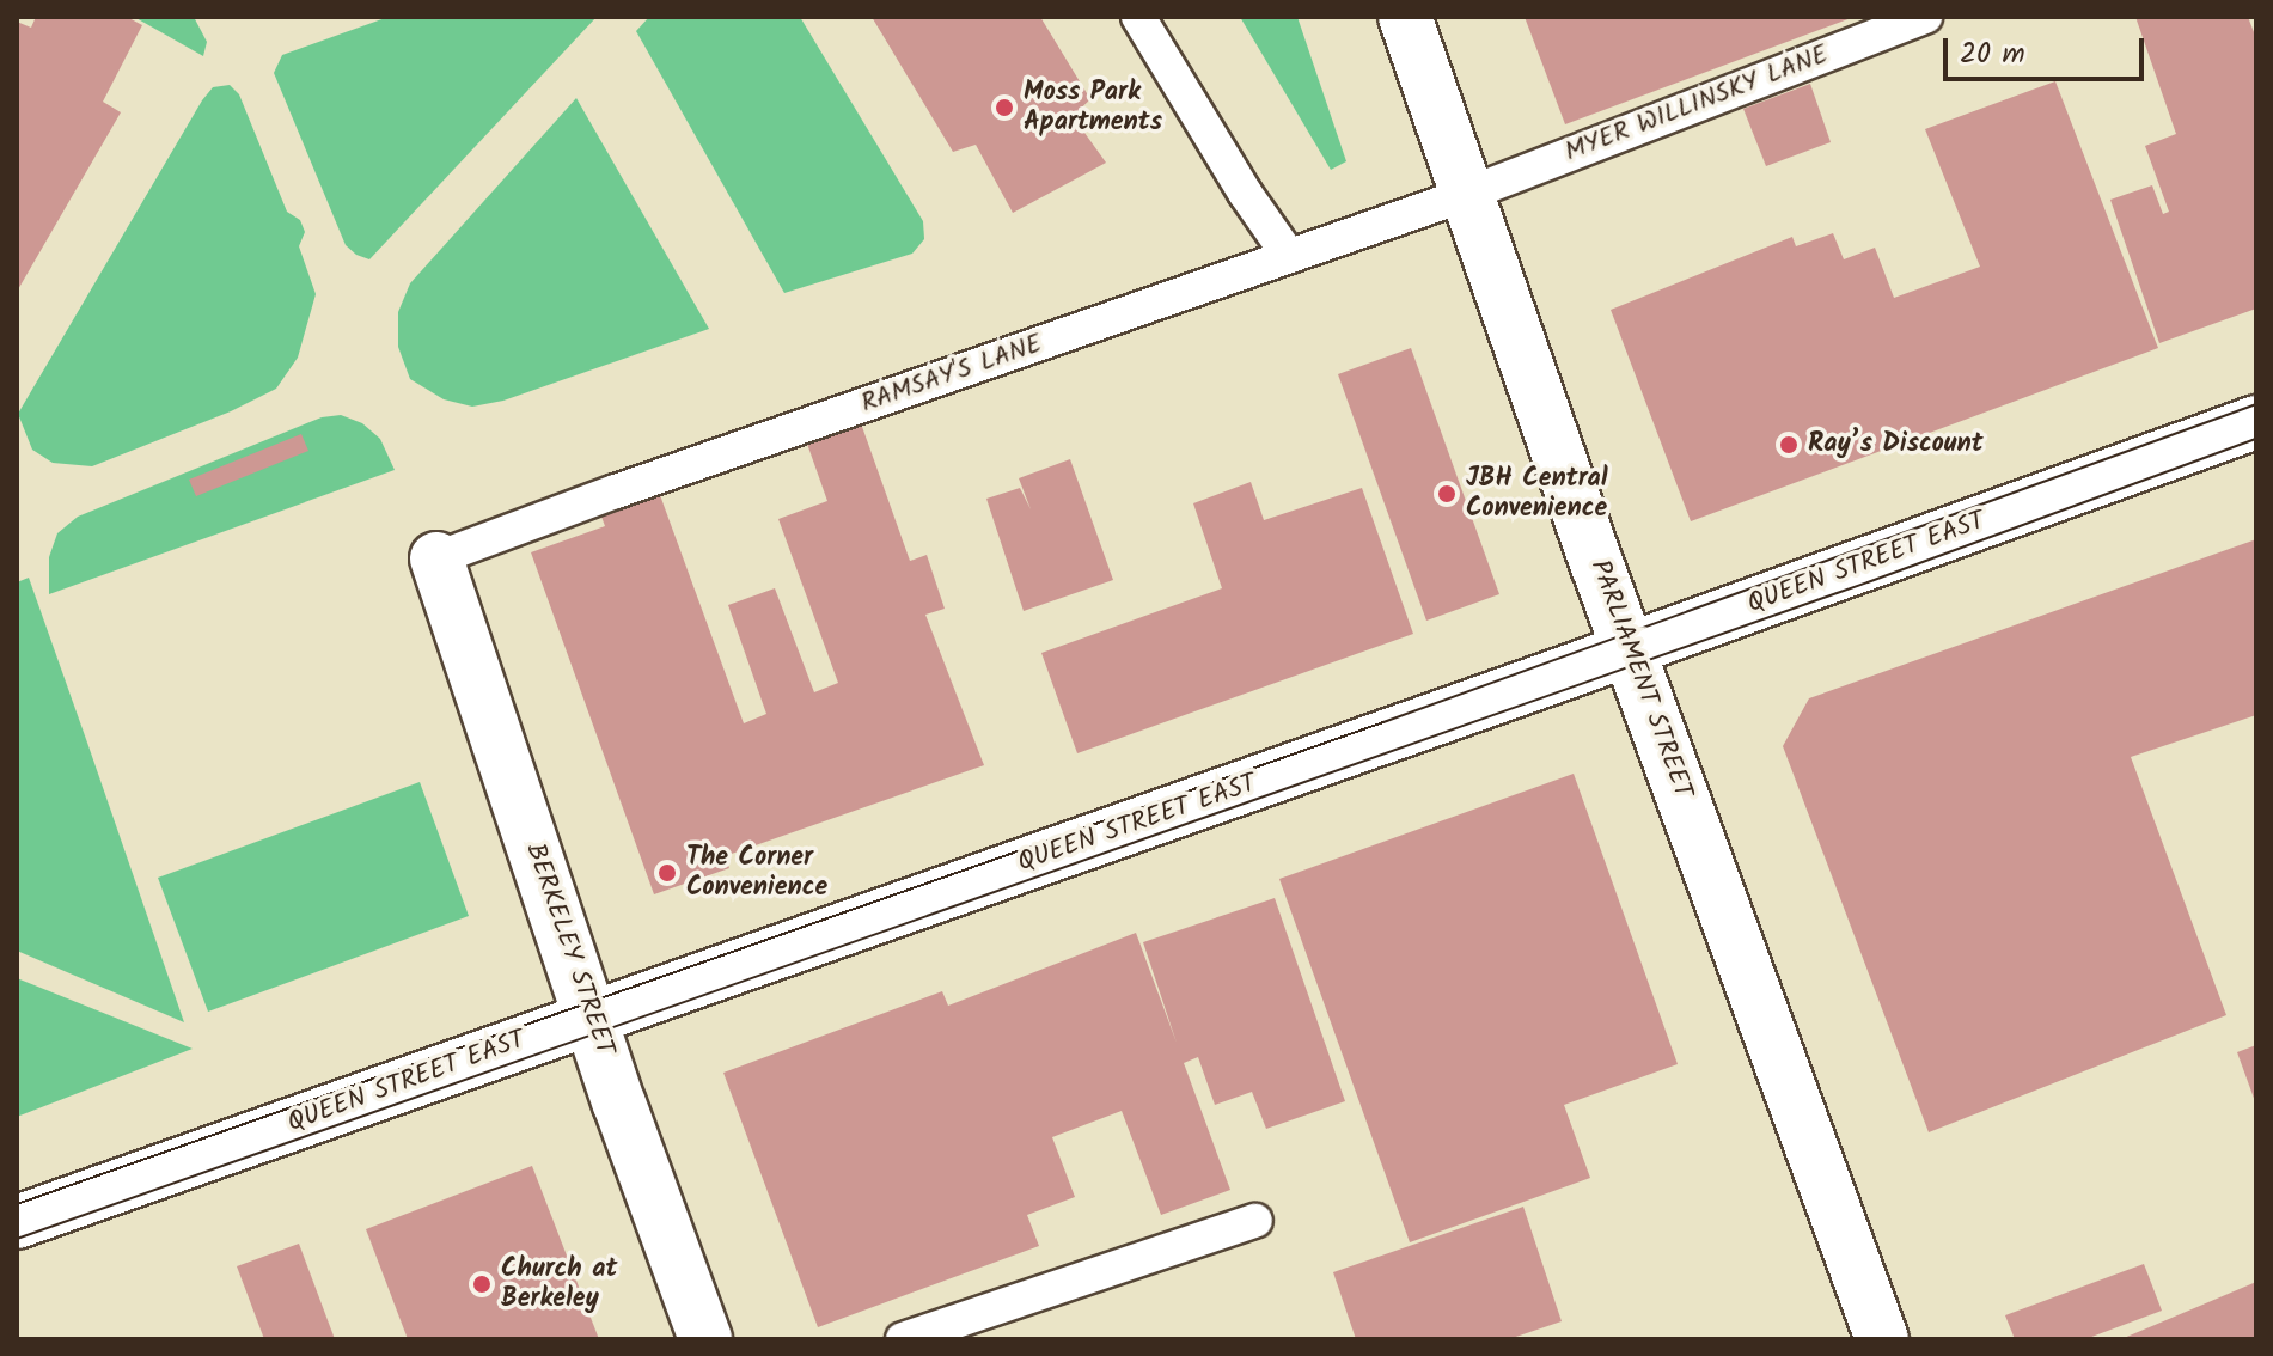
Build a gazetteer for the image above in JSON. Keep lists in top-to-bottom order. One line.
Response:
{"streets":{"main road":["QUEEN STREET EAST","PARLIAMENT STREET","BERKELEY STREET"],"lane":["MYER WILLINSKY LANE","RAMSAY'S LANE"]},"crossings":[["MYER WILLINSKY LANE","RAMSAY'S LANE"],["MYER WILLINSKY LANE","PARLIAMENT STREET"],["RAMSAY'S LANE","PARLIAMENT STREET"],["RAMSAY'S LANE","BERKELEY STREET"],["QUEEN STREET EAST","PARLIAMENT STREET"],["QUEEN STREET EAST","BERKELEY STREET"]],"places":["Moss Park Apartments","Ray’s Discount","JBH Central Convenience","The Corner Convenience","Church at Berkeley"],"scale_bar":"20 m"}
